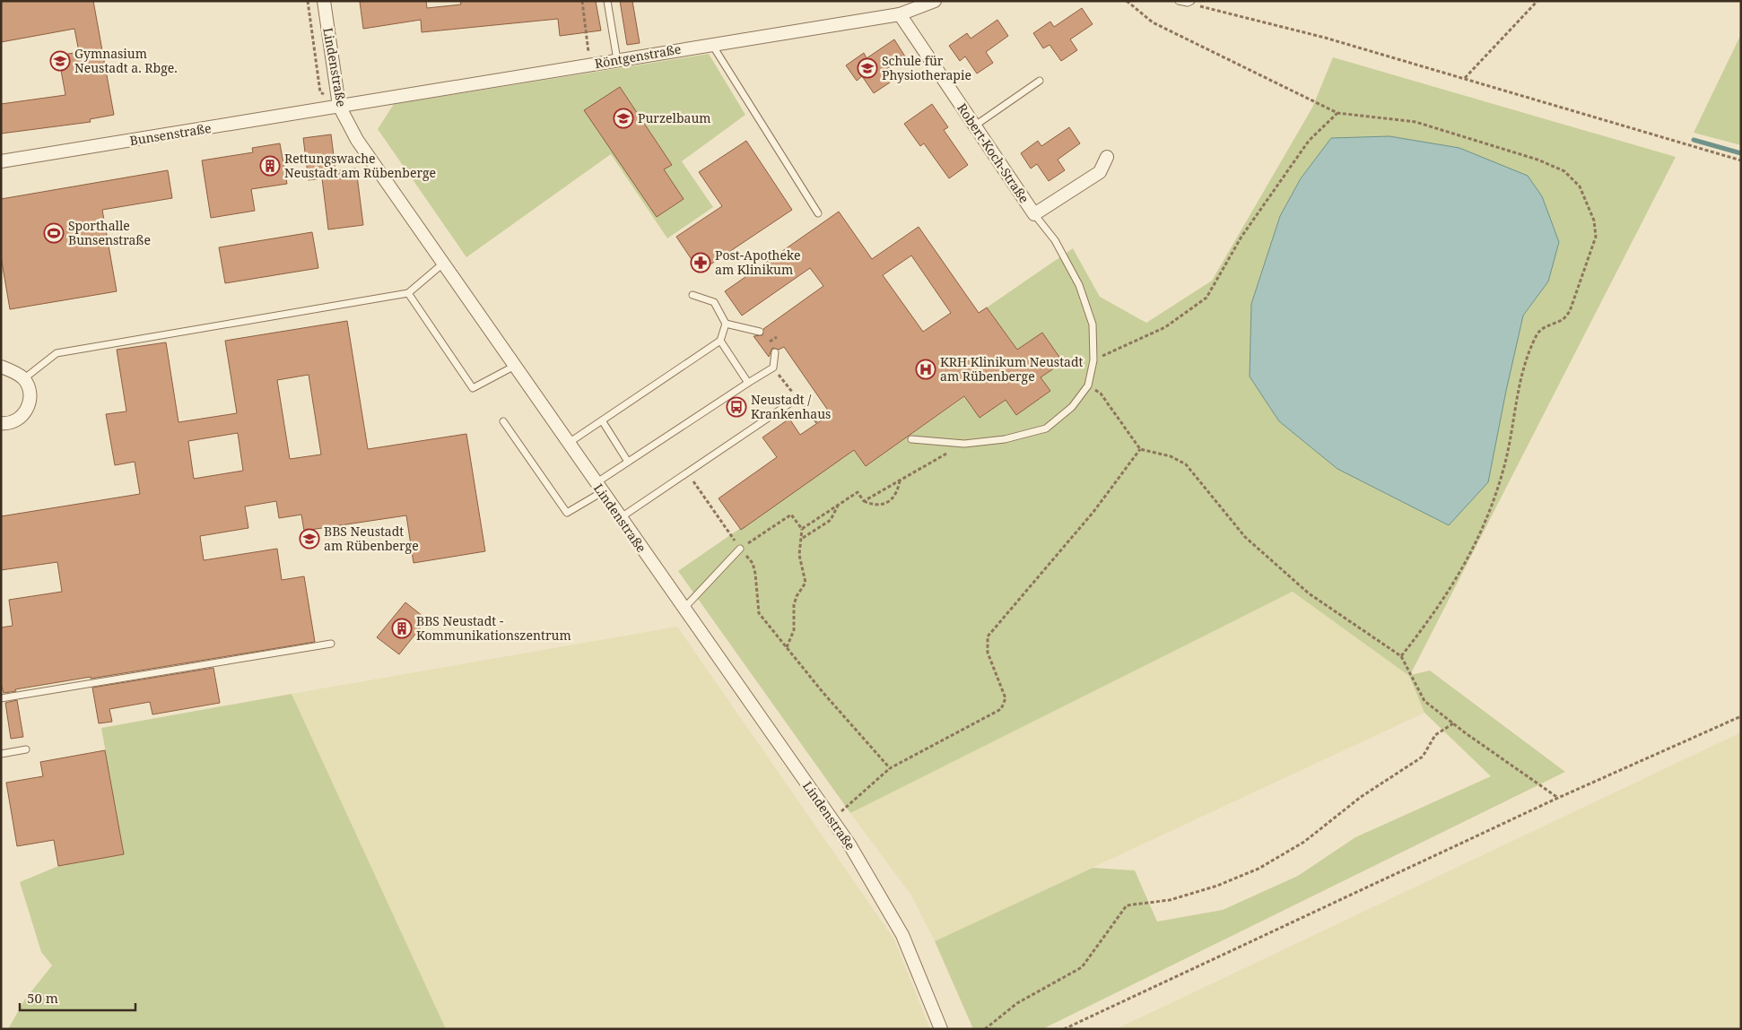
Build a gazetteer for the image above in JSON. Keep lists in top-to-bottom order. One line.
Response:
{"streets":{"street":["Röntgenstraße","Lindenstraße","Bunsenstraße","Robert-Koch-Straße"]},"crossings":[["Röntgenstraße","Lindenstraße"],["Röntgenstraße","Bunsenstraße"],["Röntgenstraße","Robert-Koch-Straße"],["Lindenstraße","Bunsenstraße"]],"places":{"school or university":["Gymnasium Neustadt a. Rbge.","Schule für Physiotherapie","Purzelbaum","BBS Neustadt am Rübenberge"],"building":["Rettungswache Neustadt am Rübenberge","BBS Neustadt - Kommunikationszentrum"],"sports":["Sporthalle Bunsenstraße"],"pharmacy":["Post-Apotheke am Klinikum"],"hospital":["KRH Klinikum Neustadt am Rübenberge"],"bus stop":["Neustadt / Krankenhaus"]},"scale_bar":"50 m"}
